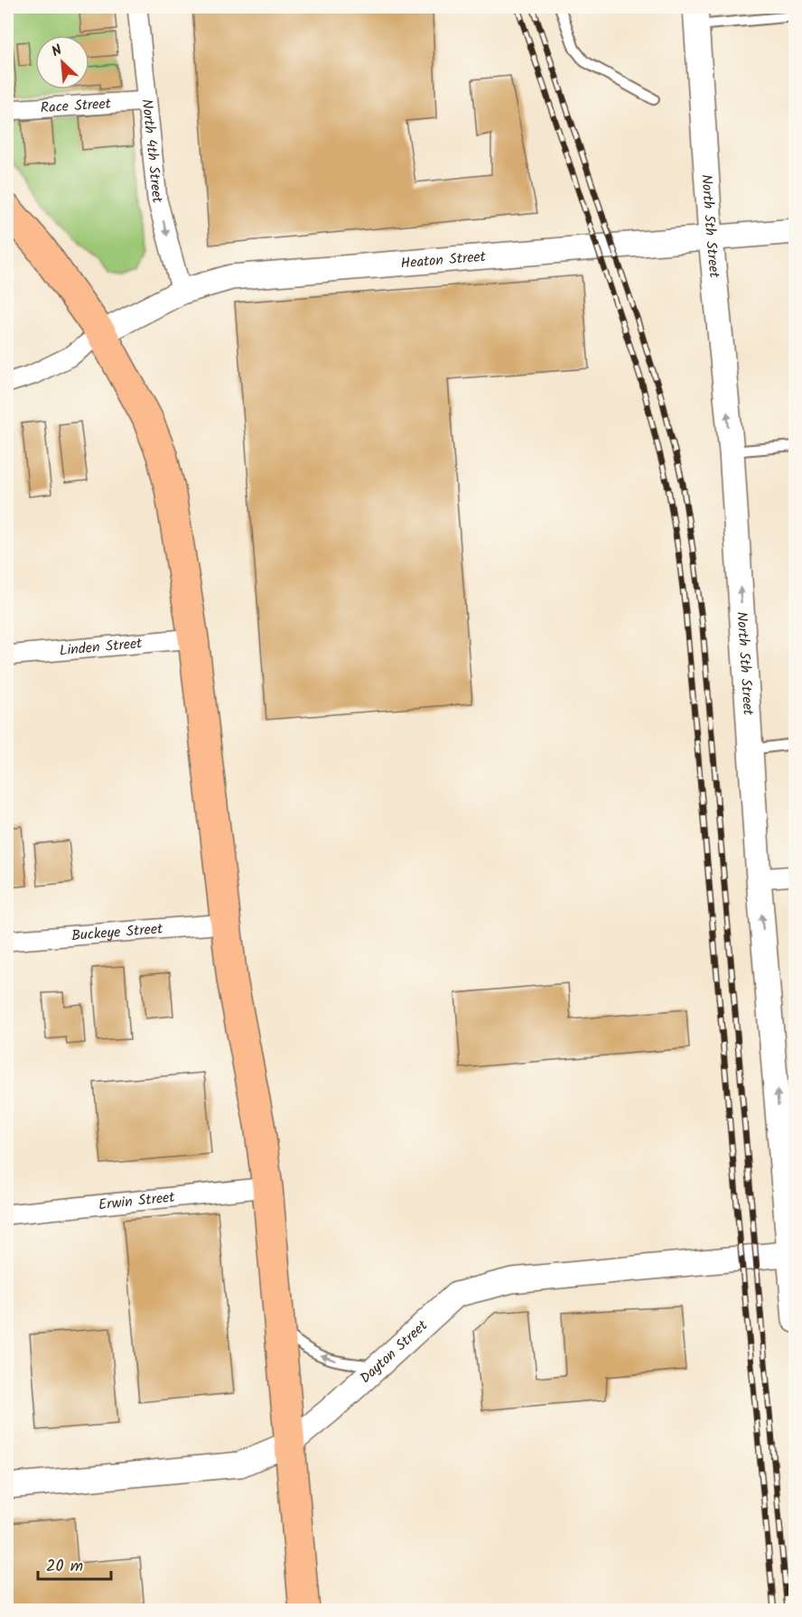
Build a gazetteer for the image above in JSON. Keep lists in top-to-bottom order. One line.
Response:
{"streets":{"street":["Race Street","North 4th Street","North 5th Street","Heaton Street","Linden Street","Buckeye Street","Erwin Street","Dayton Street"]},"crossings":[["Race Street","North 4th Street"],["North 4th Street","Heaton Street"],["North 5th Street","Heaton Street"],["North 5th Street","Dayton Street"]],"one_way":["North 4th Street","North 5th Street"],"scale_bar":"20 m","north":"top left"}
